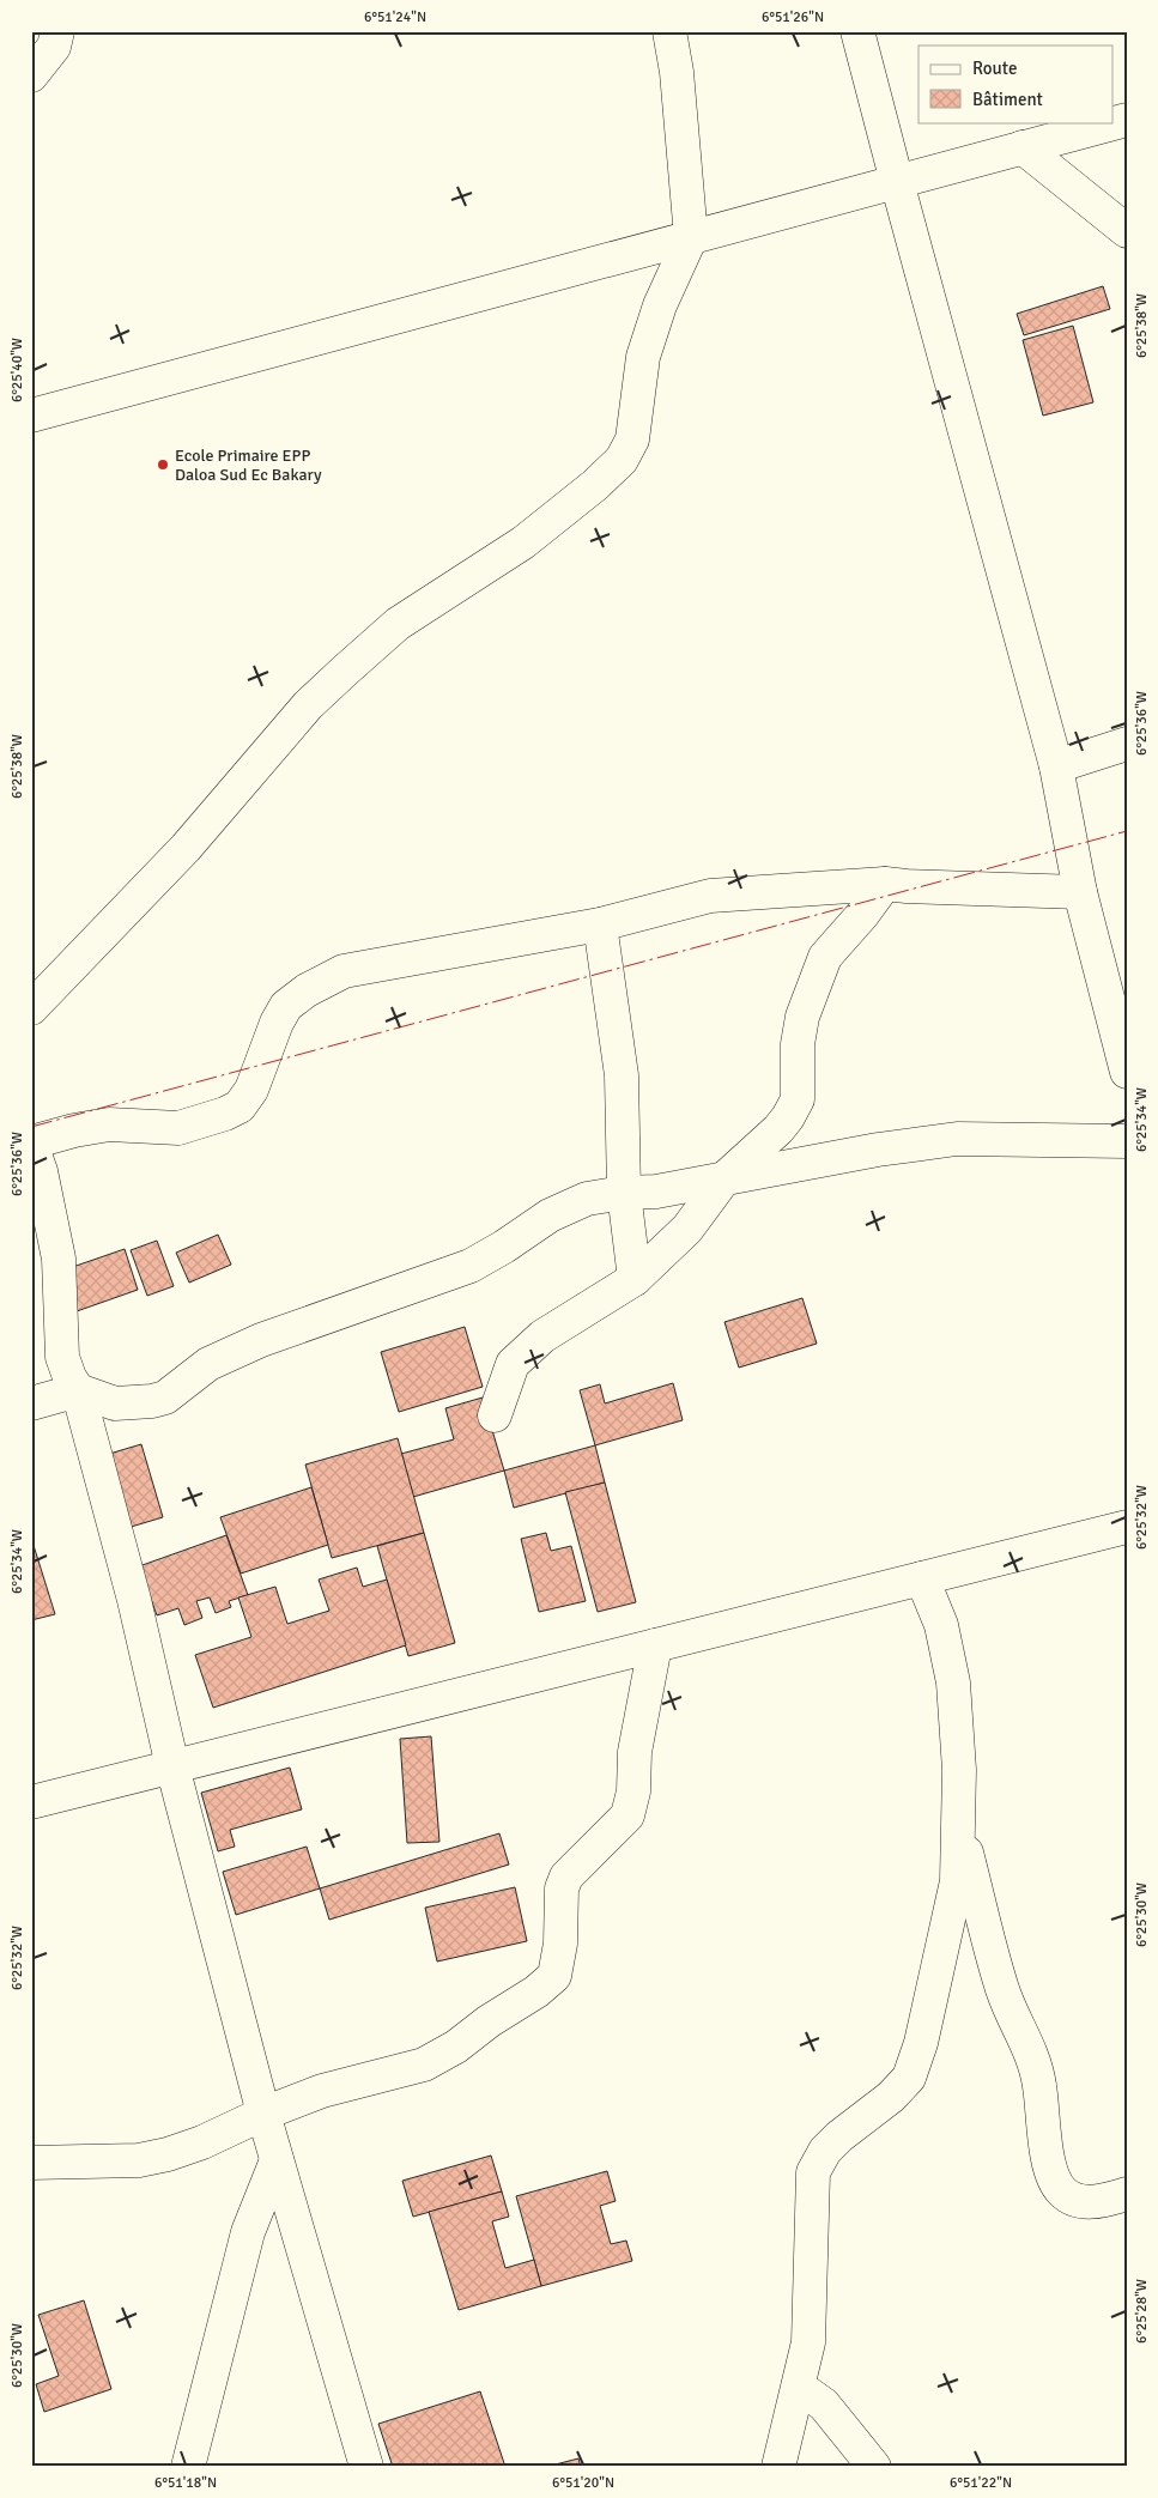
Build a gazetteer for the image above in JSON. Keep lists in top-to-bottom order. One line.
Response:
{"places":["Ecole Primaire EPP Daloa Sud Ec Bakary"],"legend":["Route","Bâtiment"],"coordinates":["6°51'24\"N","6°51'26\"N","6°25'38\"W","6°25'40\"W","6°25'36\"W","6°25'34\"W","6°25'32\"W","6°25'30\"W","6°25'28\"W","6°51'18\"N","6°51'20\"N","6°51'22\"N"]}
